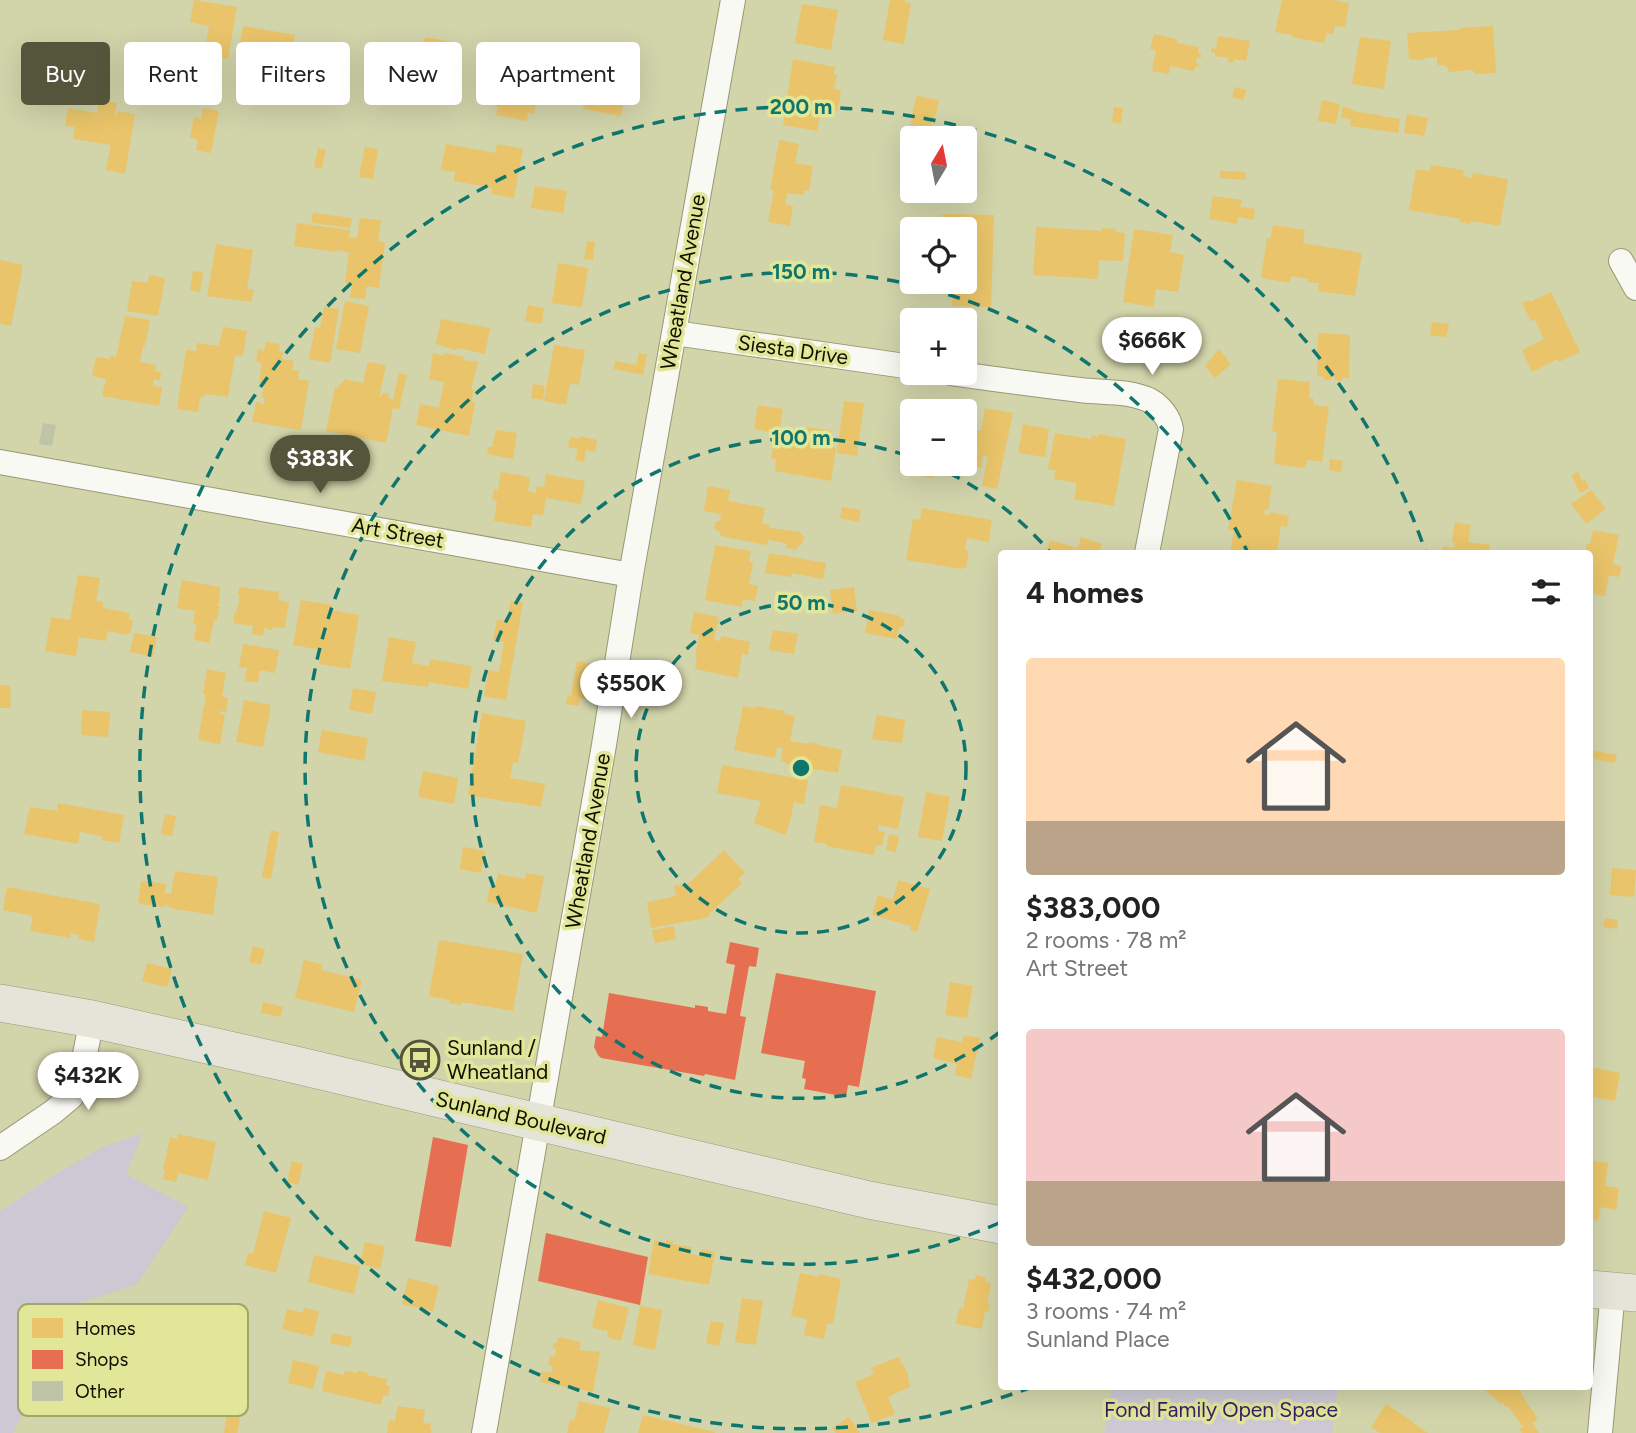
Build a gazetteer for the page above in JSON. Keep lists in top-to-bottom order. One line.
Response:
{"streets":{"main road":["Sunland Boulevard"],"street":["Wheatland Avenue","Siesta Drive","Art Street"]},"crossings":[["Wheatland Avenue","Siesta Drive"],["Wheatland Avenue","Art Street"],["Wheatland Avenue","Sunland Boulevard"]],"parks":["Fond Family Open Space"],"places":{"bus stop":["Sunland / Wheatland"]},"legend":["Homes","Shops","Other"],"north":"top","page":{"chip":["Buy","Rent","Filters","New","Apartment"],"map_buttons":["+","−"],"price":["$666K","$383K","$550K","$432K"],"heading":"4 homes","list":[{"name":"$383,000","note":"2 rooms · 78 m² · Art Street"},{"name":"$432,000","note":"3 rooms · 74 m² · Sunland Place"}]},"rings":["200 m","150 m","100 m","50 m"]}
